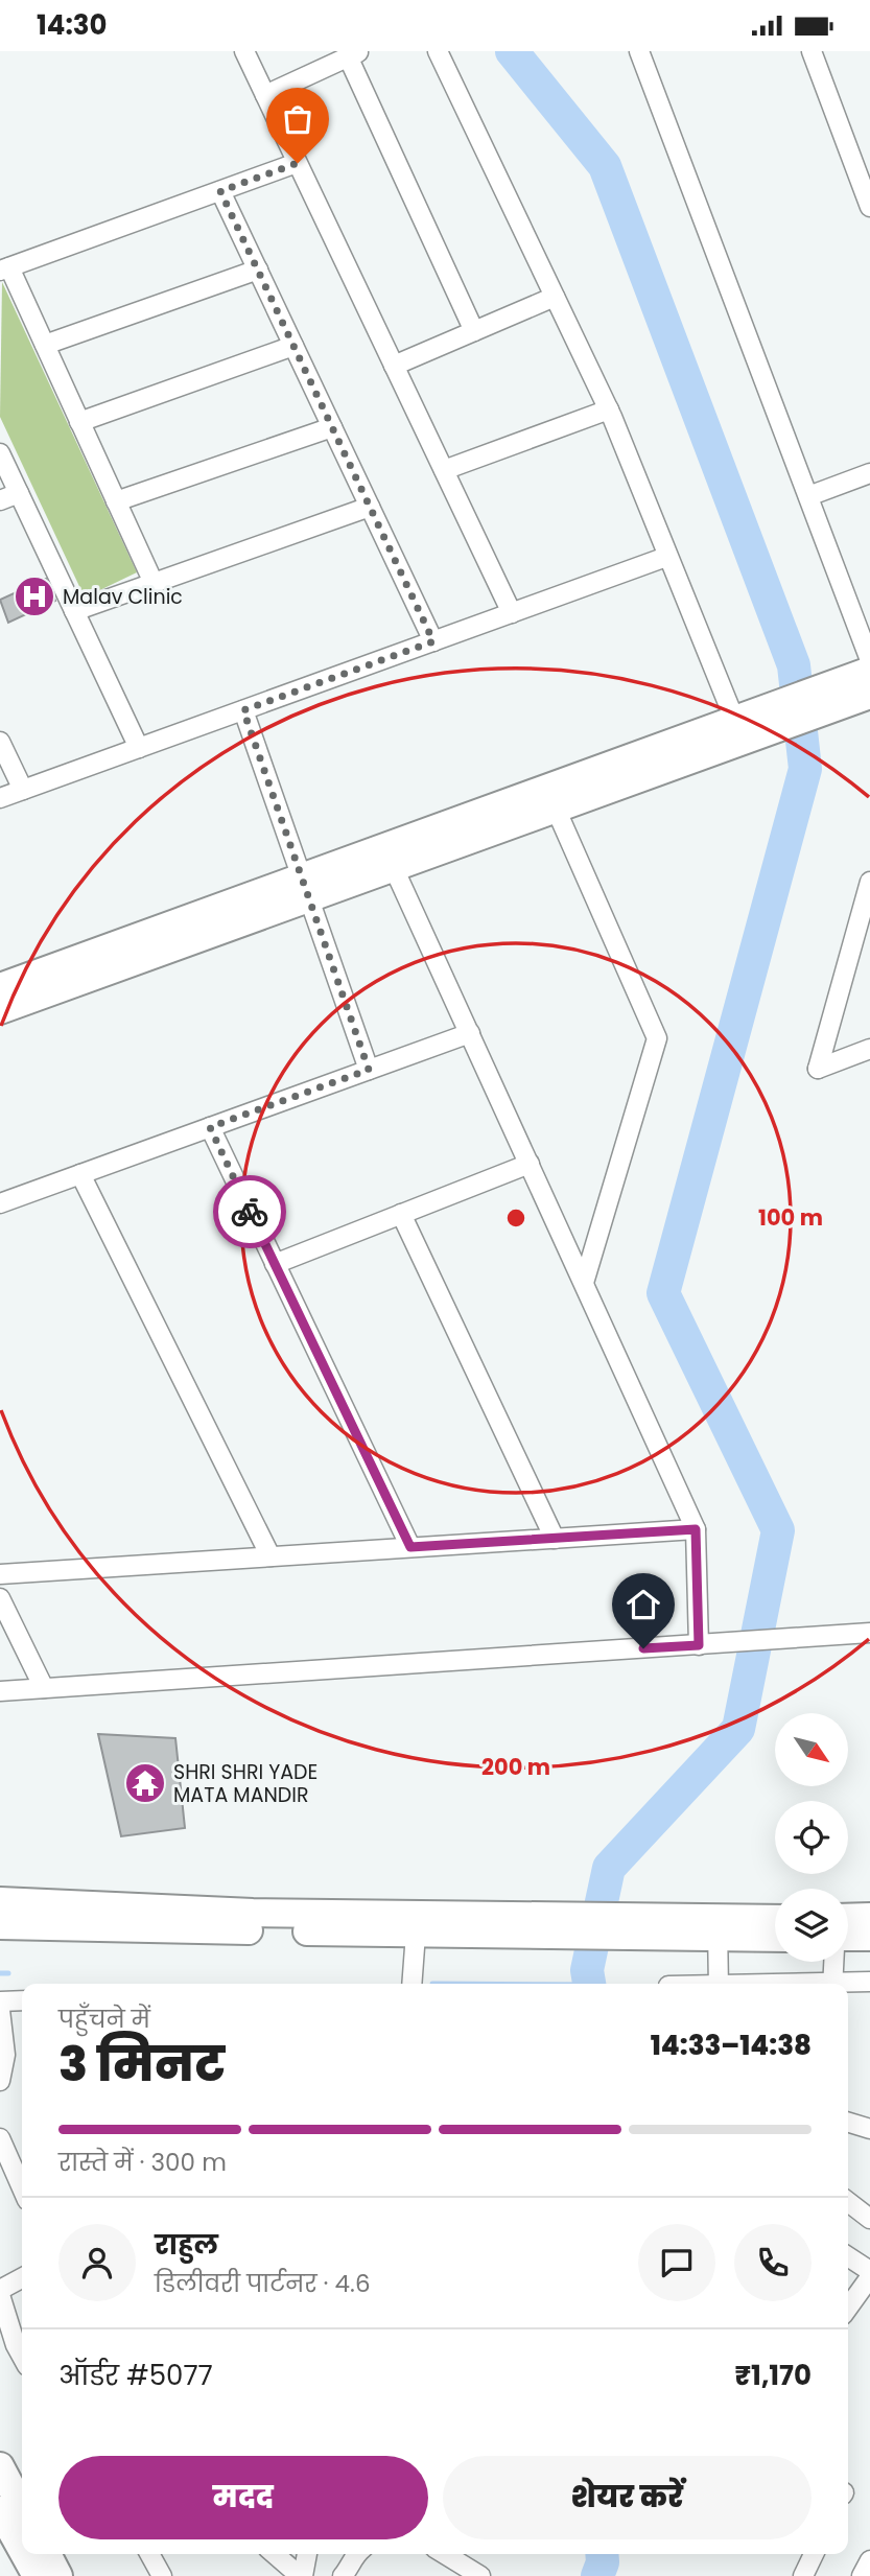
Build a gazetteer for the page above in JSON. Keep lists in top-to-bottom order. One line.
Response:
{"places":{"hospital":["Malav Clinic"],"temple":["SHRI SHRI YADE MATA MANDIR"]},"north":"bottom right","page":{"status":"14:30","heading":["3 मिनट","पहुँचने में","14:33–14:38"],"panel":["राहुल","डिलीवरी पार्टनर · 4.6","ऑर्डर #5077","₹1,170"],"bar":"रास्ते में · 300 m","buttons":["मदद","शेयर करें"]},"rings":["100 m","200 m"]}
